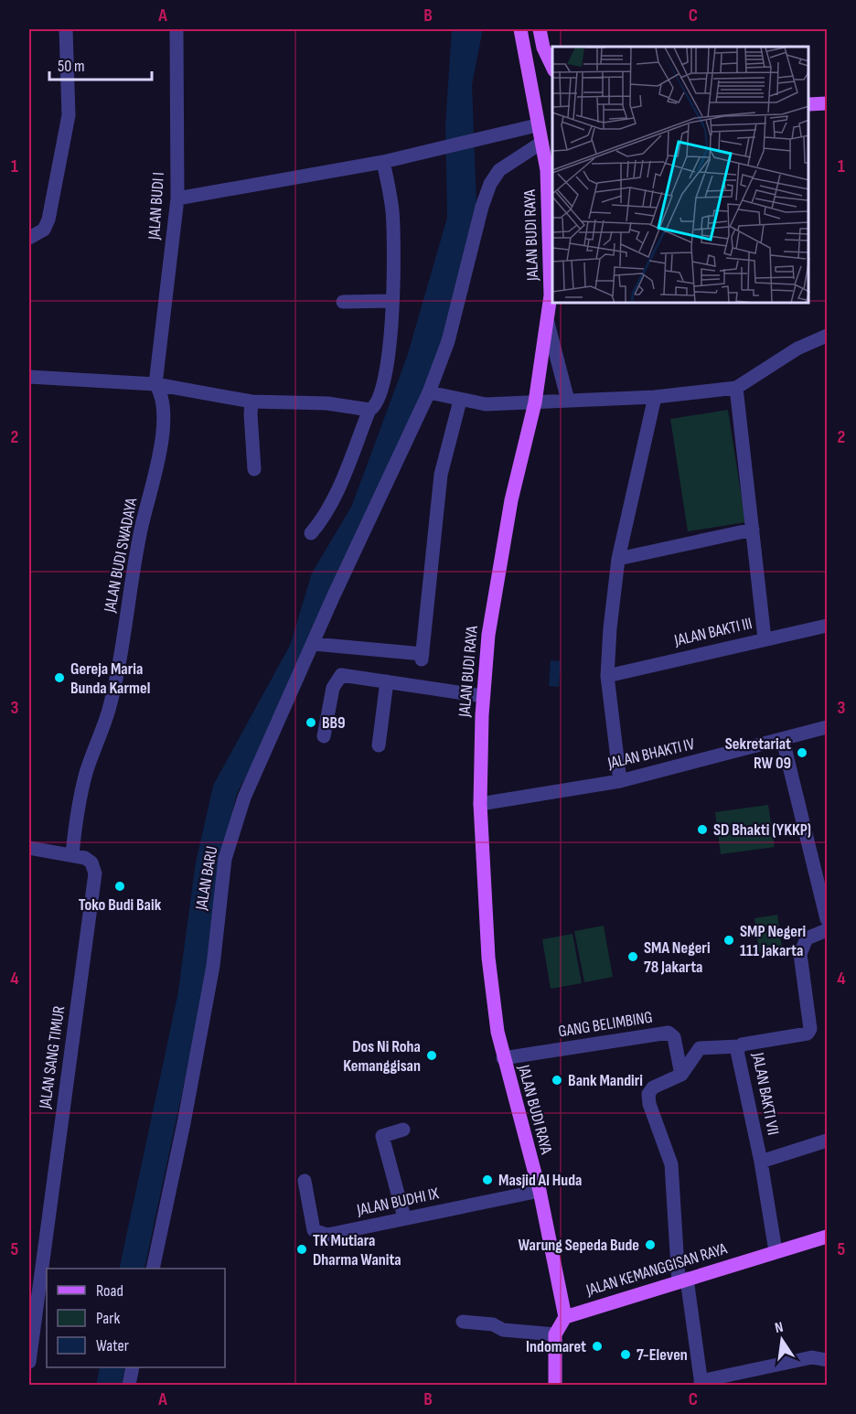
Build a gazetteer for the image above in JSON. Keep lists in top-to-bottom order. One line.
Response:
{"streets":{"main road":["JALAN BUDI RAYA","JALAN KEMANGGISAN RAYA"],"street":["JALAN BUDI I","JALAN BUDI SWADAYA","JALAN BAKTI III","JALAN BHAKTI IV","JALAN BARU","GANG BELIMBING","JALAN SANG TIMUR","JALAN BAKTI VII","JALAN BUDHI IX"]},"crossings":[["JALAN BUDI I","JALAN BUDI SWADAYA"],["JALAN BUDI RAYA","JALAN BHAKTI IV"],["JALAN BUDI RAYA","JALAN BARU"],["JALAN BUDI RAYA","GANG BELIMBING"],["JALAN BUDI RAYA","JALAN BUDHI IX"],["JALAN BUDI RAYA","JALAN KEMANGGISAN RAYA"],["JALAN BUDI SWADAYA","JALAN SANG TIMUR"],["JALAN BAKTI VII","JALAN KEMANGGISAN RAYA"]],"places":["Gereja Maria Bunda Karmel","BB9","Sekretariat RW 09","SD Bhakti (YKKP)","Toko Budi Baik","SMP Negeri 111 Jakarta","SMA Negeri 78 Jakarta","Dos Ni Roha Kemanggisan","Bank Mandiri","Masjid Al Huda","Warung Sepeda Bude","TK Mutiara Dharma Wanita","Indomaret","7-Eleven"],"legend":["Road","Park","Water"],"scale_bar":"50 m","north":"top","grid":{"columns":["A","B","C"],"rows":["1","2","3","4","5"]}}
